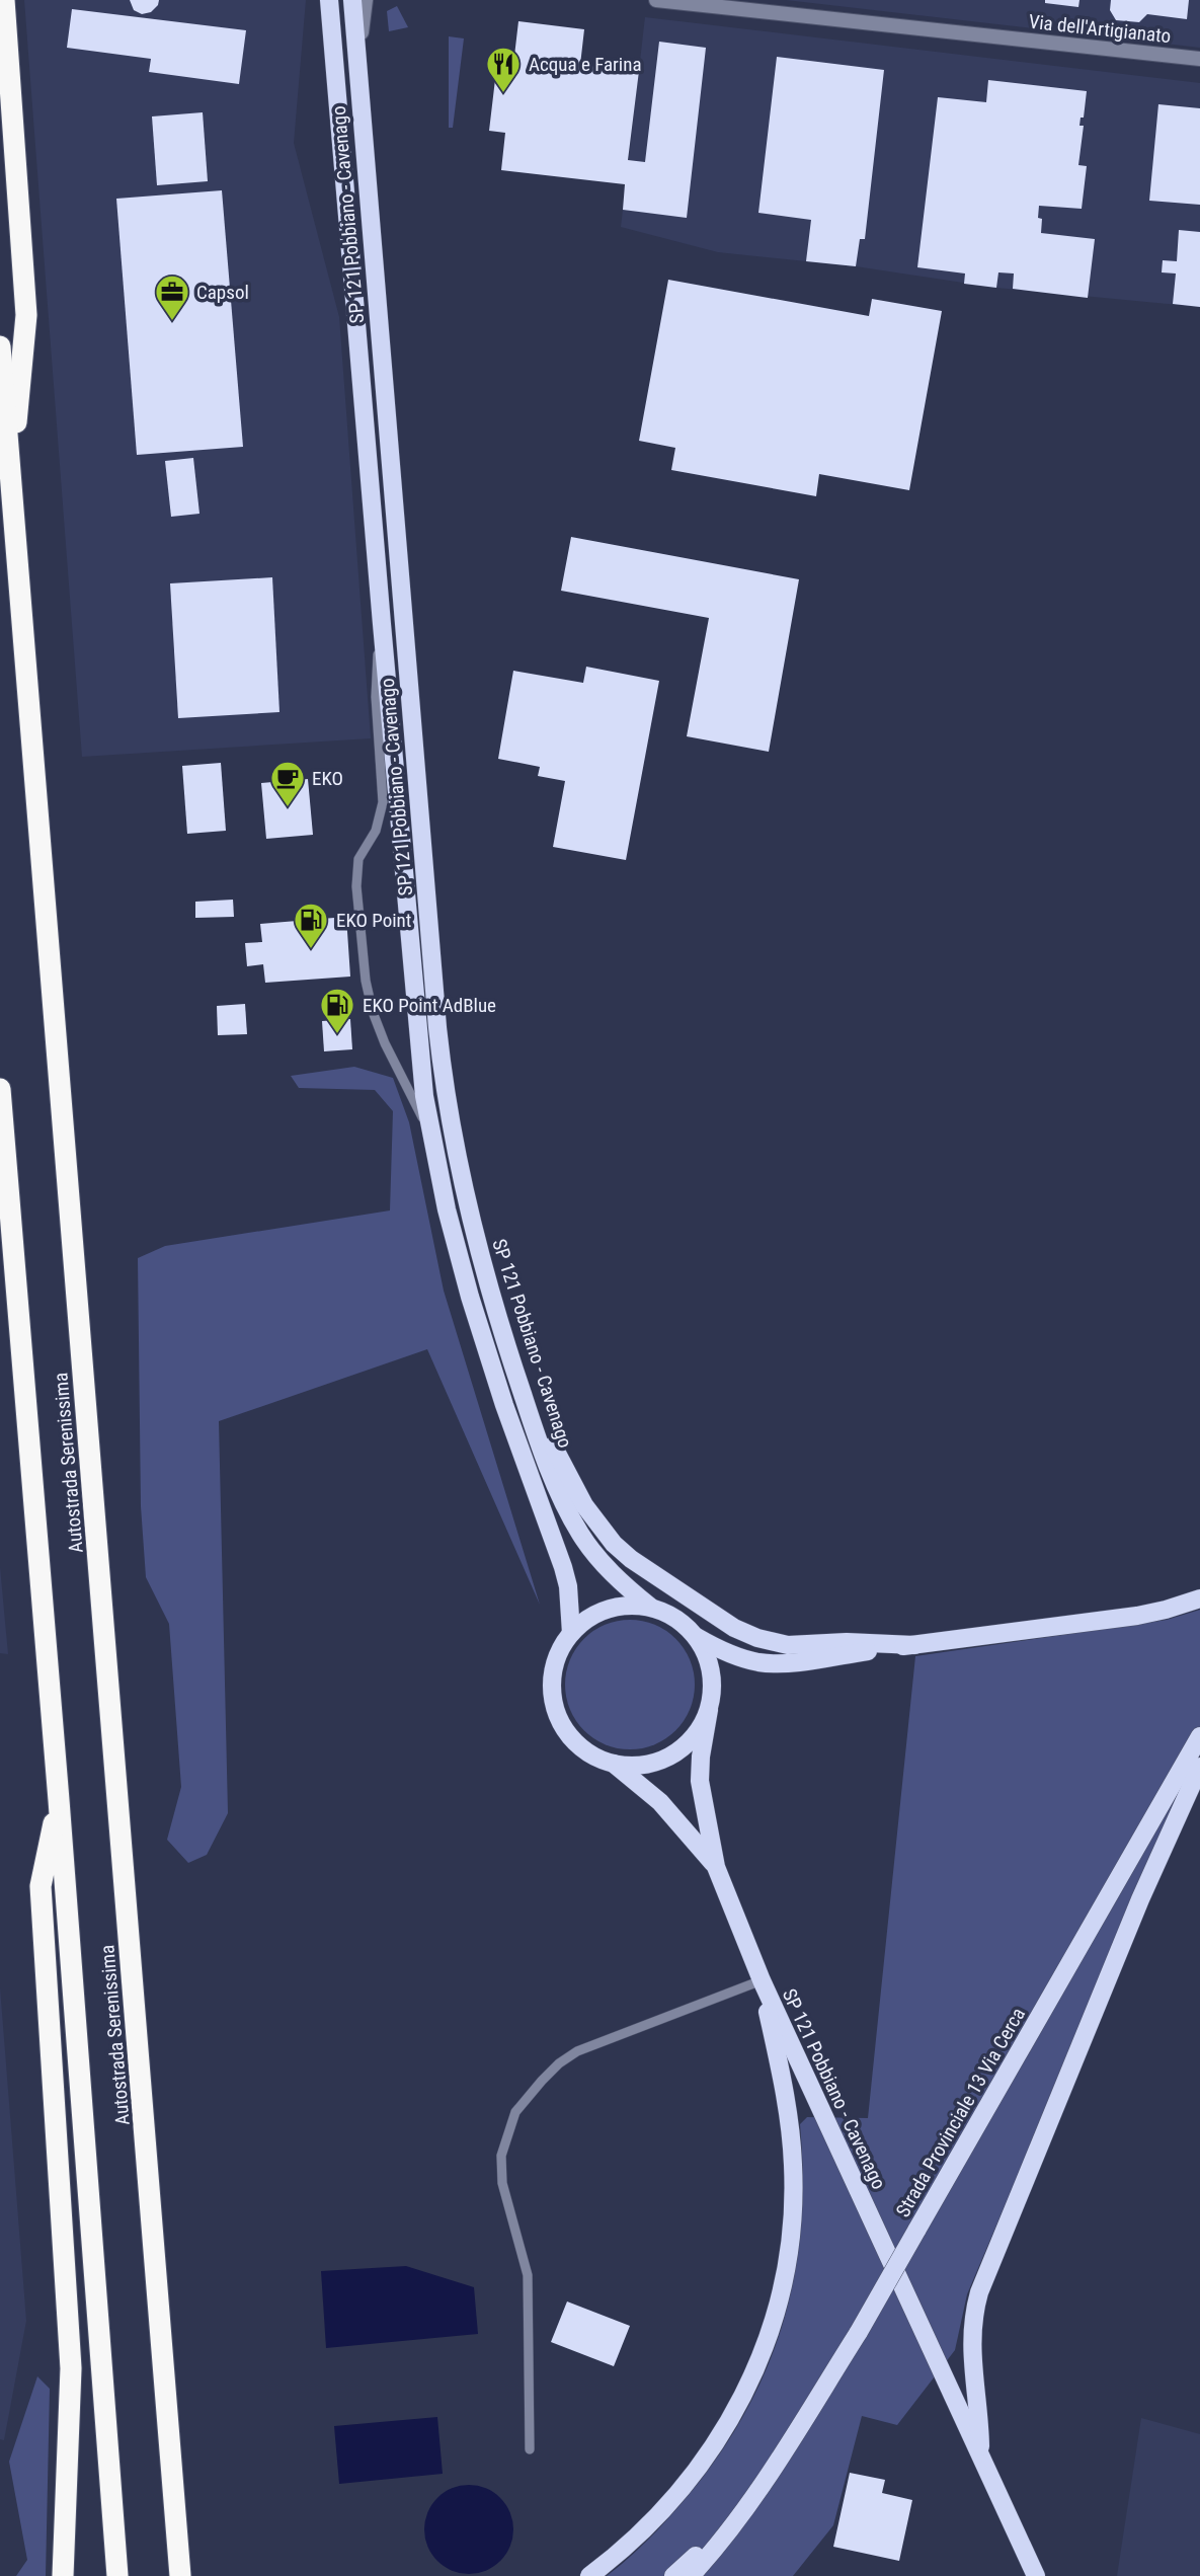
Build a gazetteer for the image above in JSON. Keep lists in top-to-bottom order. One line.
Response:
{"streets":{"highway":["Autostrada Serenissima"],"main road":["SP 121 Pobbiano - Cavenago","Strada Provinciale 13 Via Cerca"],"street":["Via dell'Artigianato"]},"places":{"restaurant":["Acqua e Farina"],"office":["Capsol"],"cafe":["EKO"],"fuel station":["EKO Point","EKO Point AdBlue"]}}
